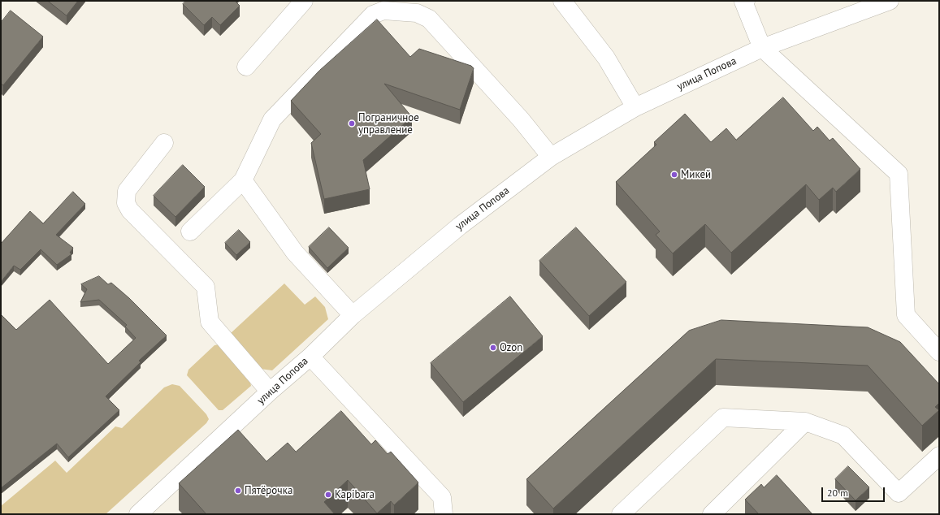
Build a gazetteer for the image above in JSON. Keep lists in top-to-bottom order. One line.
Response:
{"streets":{"street":["улица Попова"]},"places":["Пограничное управление","Микей","Ozon","Пятёрочка","Kapibara"],"scale_bar":"20 m"}
